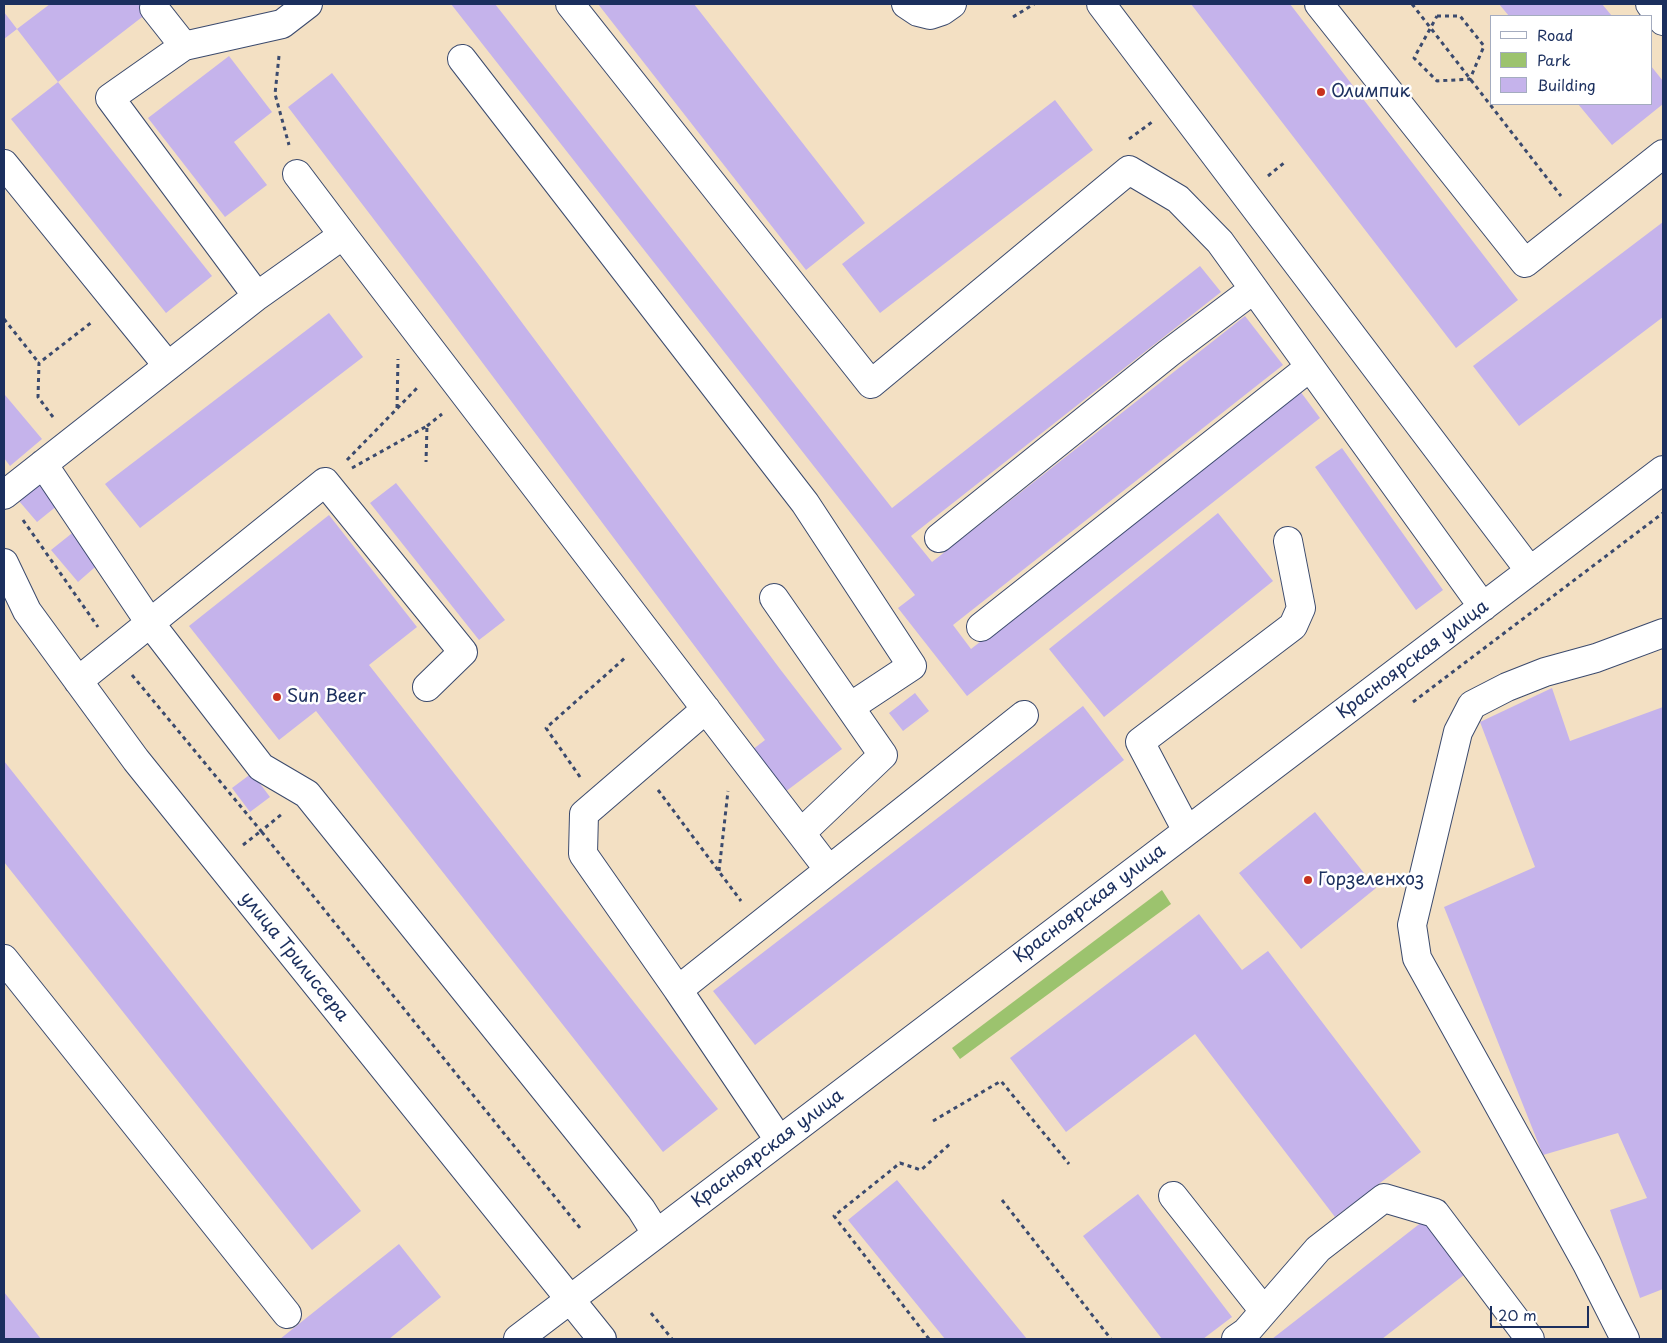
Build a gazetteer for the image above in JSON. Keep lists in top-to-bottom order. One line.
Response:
{"streets":{"street":["Красноярская улица","улица Трилиссера"]},"crossings":[["Красноярская улица","улица Трилиссера"]],"places":["Олимпик","Sun Beer","Горзеленхоз"],"legend":["Road","Park","Building"],"scale_bar":"20 m"}
